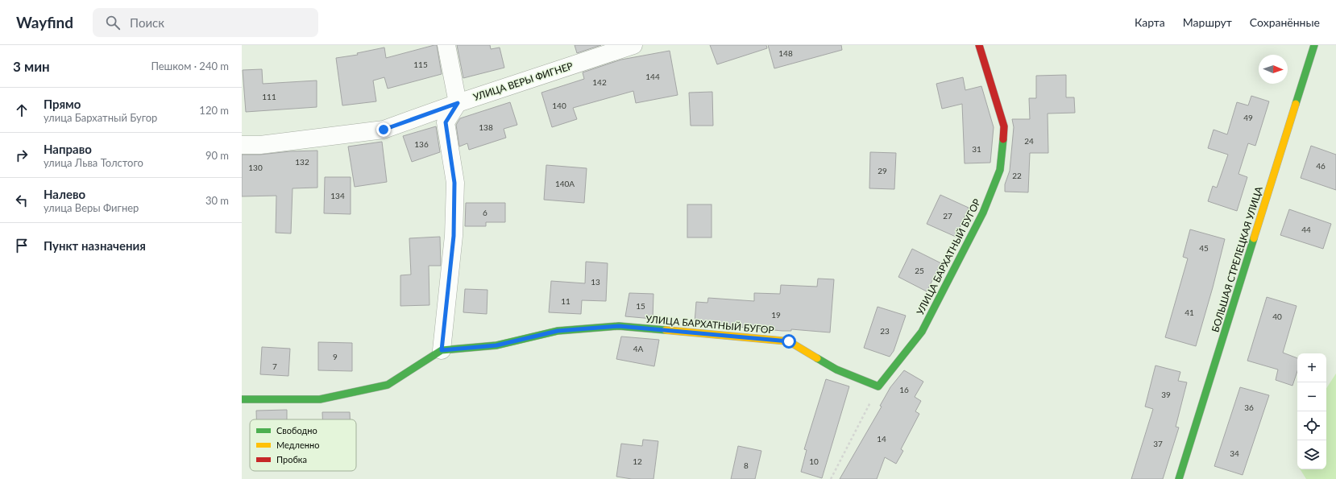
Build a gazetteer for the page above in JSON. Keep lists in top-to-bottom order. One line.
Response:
{"streets":{"street":["УЛИЦА ВЕРЫ ФИГНЕР","УЛИЦА БАРХАТНЫЙ БУГОР","БОЛЬШАЯ СТРЕЛЕЦКАЯ УЛИЦА"]},"house_numbers":["148","115","144","142","111","140","49","138","24","136","31","132","46","130","29","22","140А","134","6","27","44","45","25","13","11","15","41","19","40","23","4А","9","7","16","39","36","14","37","34","12","10","8"],"legend":["Свободно","Медленно","Пробка"],"north":"right","page":{"header":"Wayfind","search":"Поиск","nav":["Карта","Маршрут","Сохранённые"],"heading":["3 мин","Пешком · 240 m"],"list":[["Прямо","улица Бархатный Бугор","120 m"],["Направо","улица Льва Толстого","90 m"],["Налево","улица Веры Фигнер","30 m"],"Пункт назначения"],"map_buttons":["+","−"]}}
